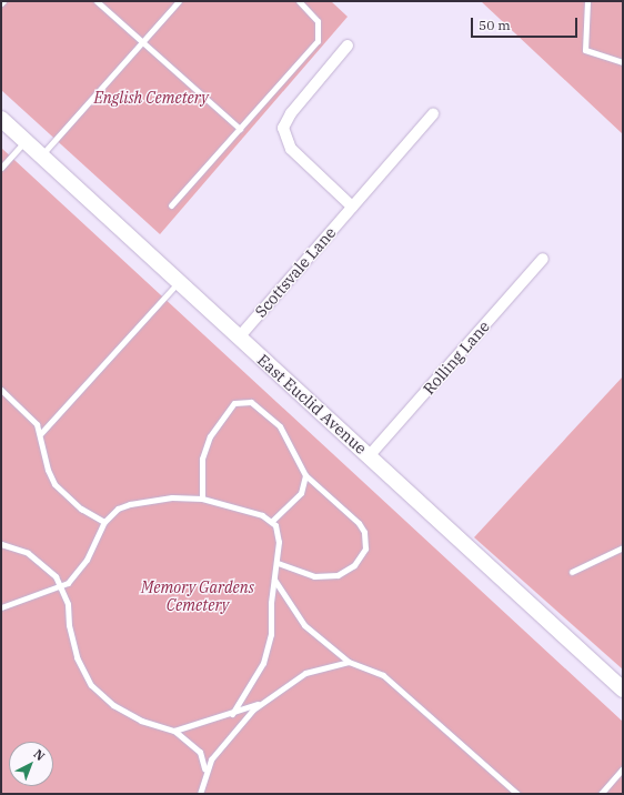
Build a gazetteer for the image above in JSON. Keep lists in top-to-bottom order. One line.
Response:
{"streets":{"main road":["East Euclid Avenue"],"street":["Scottsvale Lane","Rolling Lane"]},"crossings":[["Scottsvale Lane","East Euclid Avenue"],["Rolling Lane","East Euclid Avenue"]],"parks":["English Cemetery","Memory Gardens Cemetery"],"scale_bar":"50 m","north":"top right"}
